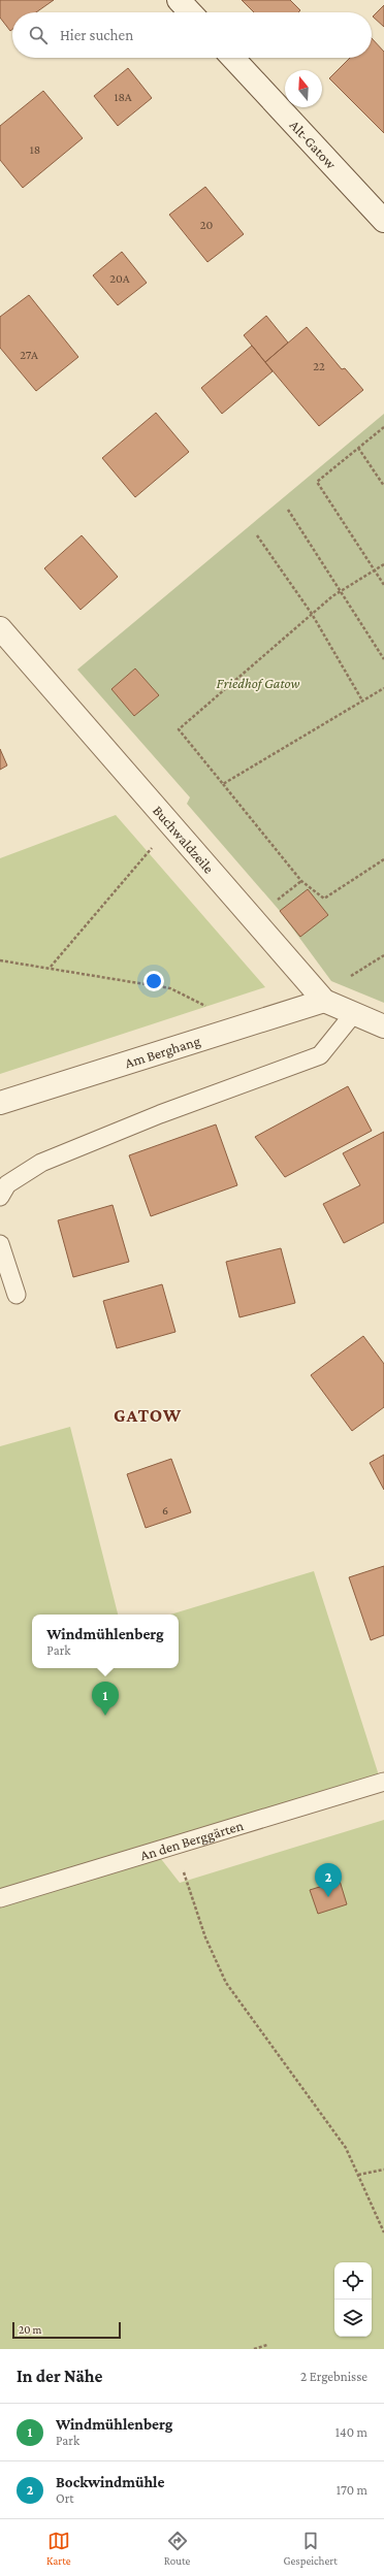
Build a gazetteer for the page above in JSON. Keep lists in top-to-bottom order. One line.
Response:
{"streets":{"street":["Alt-Gatow","Buchwaldzeile","Am Berghang"],"lane":["An den Berggärten"]},"crossings":[["Buchwaldzeile","Am Berghang"]],"districts":["GATOW"],"parks":["Friedhof Gatow"],"house_numbers":["18A","18","20","20A","27A","22","6"],"scale_bar":"20 m","north":"top","page":{"search":"Hier suchen","popup":["Windmühlenberg","Park"],"pins":["1","2"],"scale":"20 m","heading":["In der Nähe","2 Ergebnisse"],"list":[{"mark":"1","name":"Windmühlenberg","note":"Park","value":"140 m"},{"mark":"2","name":"Bockwindmühle","note":"Ort","value":"170 m"}],"nav":["Karte","Route","Gespeichert"]}}
